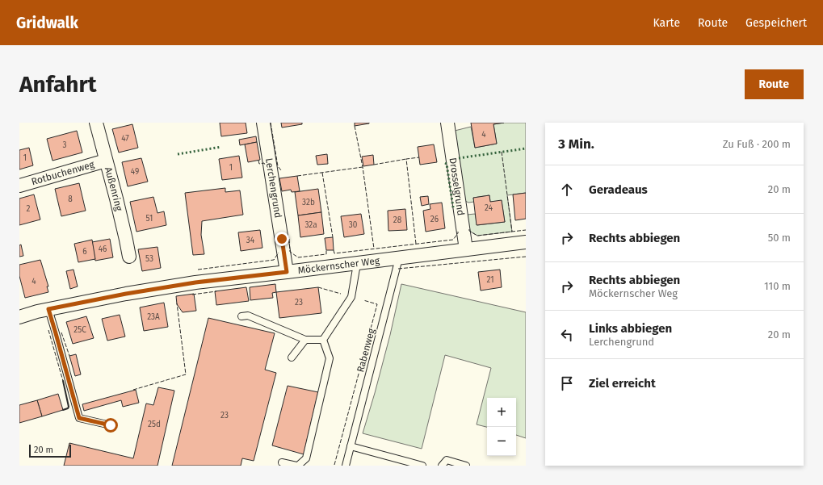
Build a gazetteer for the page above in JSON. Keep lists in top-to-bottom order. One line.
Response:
{"streets":{"street":["Rotbuchenweg","Drosselgrund","Lerchengrund","Außenring","Möckernscher Weg"],"lane":["Rabenweg"]},"crossings":[["Rotbuchenweg","Außenring"],["Drosselgrund","Möckernscher Weg"],["Lerchengrund","Möckernscher Weg"],["Möckernscher Weg","Rabenweg"]],"house_numbers":["4","47","3","1","1","49","8","32b","24","2","51","26","28","32a","30","34","46","6","53","21","4","23","23A","25C","23","25d"],"scale_bar":"20 m","page":{"header":"Gridwalk","nav":["Karte","Route","Gespeichert"],"buttons":"Route","title":"Anfahrt","heading":["3 Min.","Zu Fuß · 200 m"],"list":[["Geradeaus","20 m"],["Rechts abbiegen","50 m"],["Rechts abbiegen","Möckernscher Weg","110 m"],["Links abbiegen","Lerchengrund","20 m"],"Ziel erreicht"],"map_buttons":["+","−"],"scale":"20 m"}}
